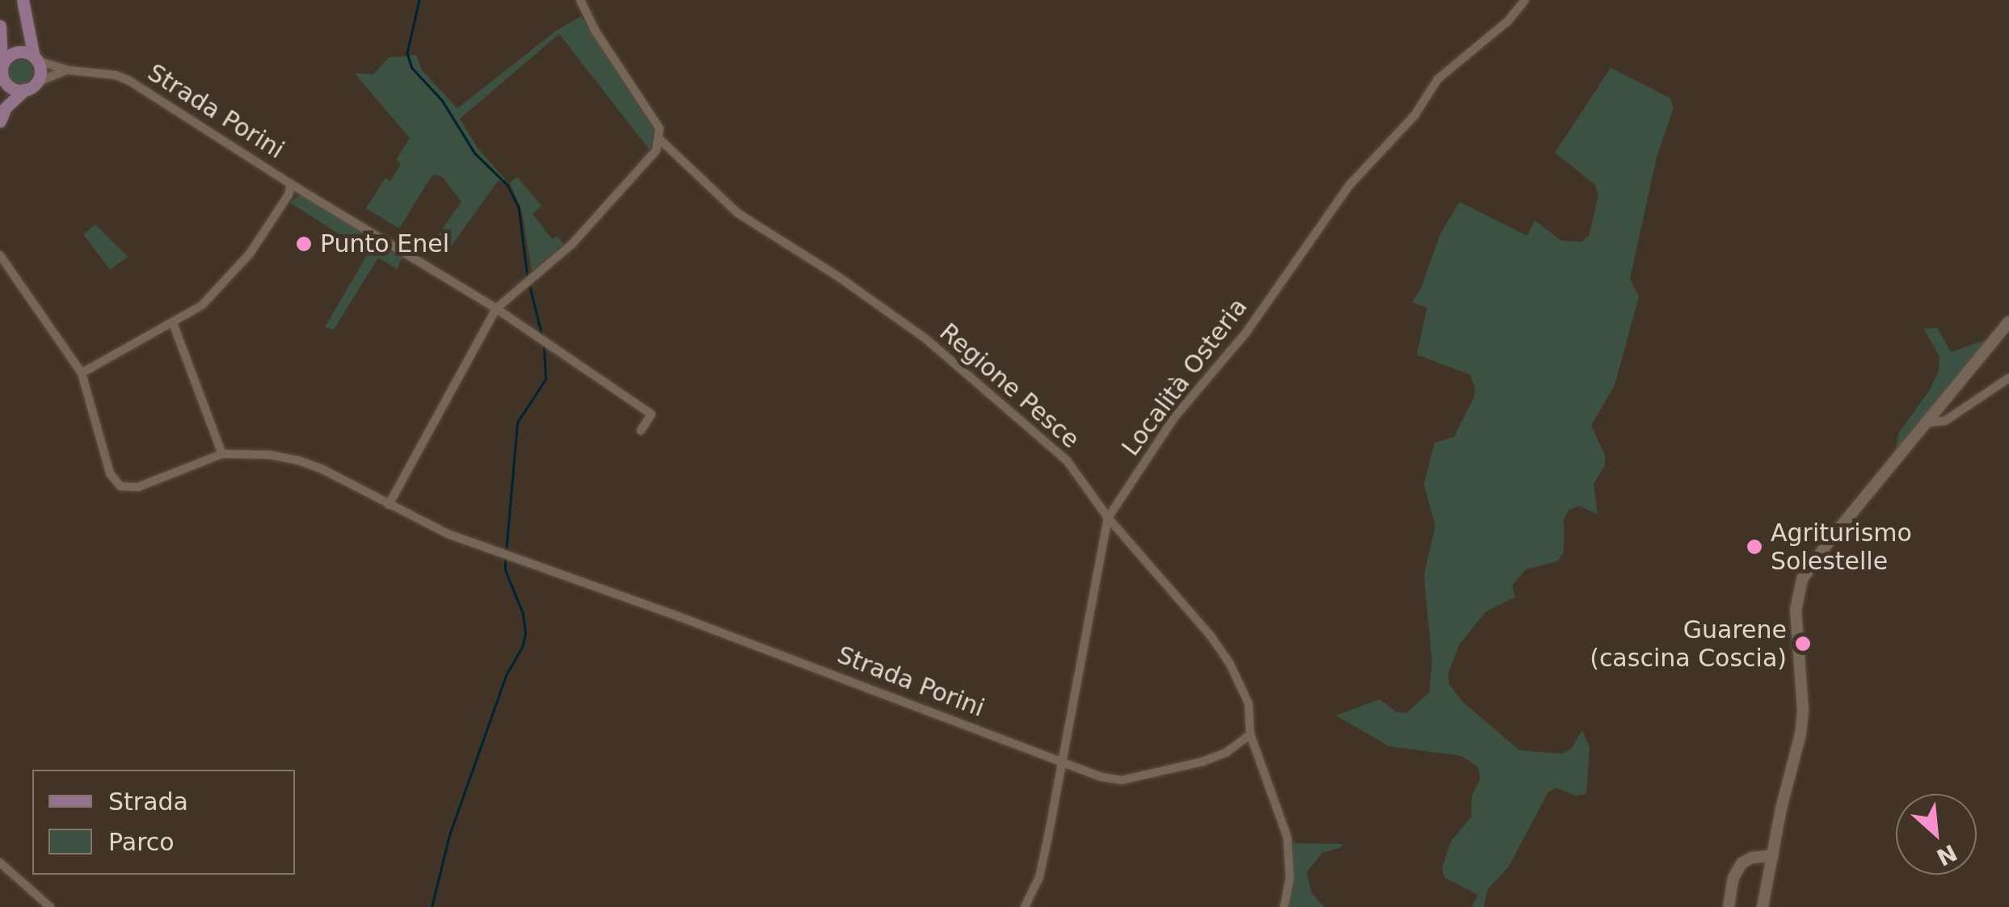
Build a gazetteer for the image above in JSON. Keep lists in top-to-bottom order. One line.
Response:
{"streets":{"street":["Strada Porini","Località Osteria","Regione Pesce"]},"crossings":[["Strada Porini","Località Osteria"],["Strada Porini","Regione Pesce"],["Località Osteria","Regione Pesce"]],"places":["Punto Enel","Agriturismo Solestelle","Guarene (cascina Coscia)"],"legend":["Strada","Parco"],"north":"bottom right"}
